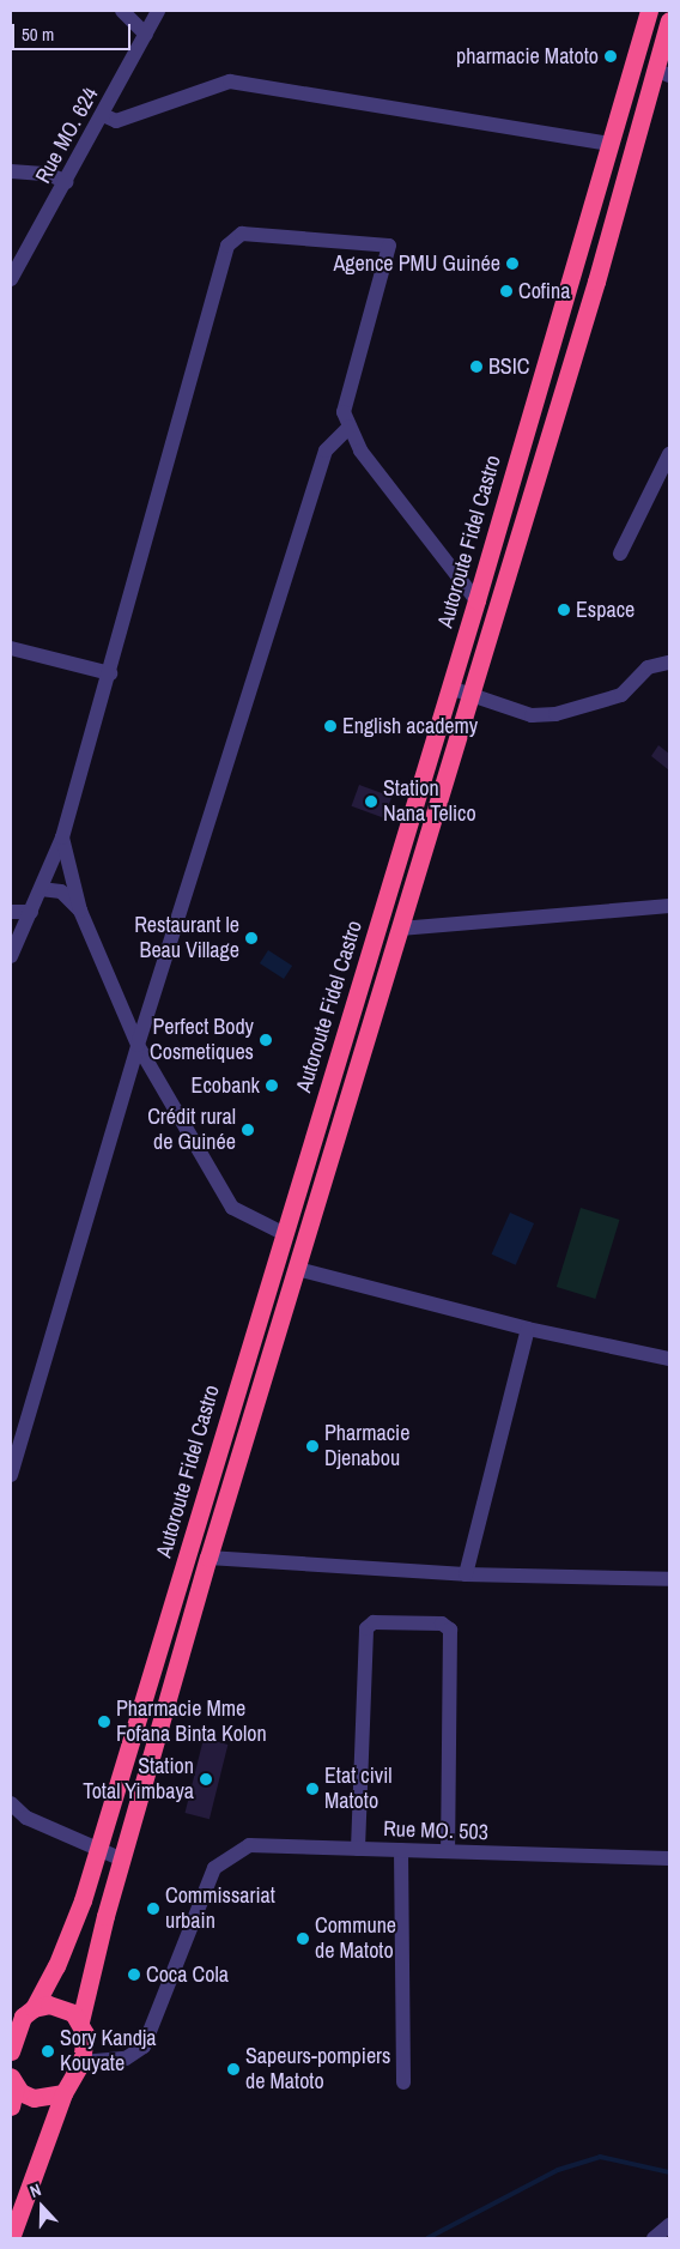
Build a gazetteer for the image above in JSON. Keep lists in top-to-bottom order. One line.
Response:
{"streets":{"highway":["Autoroute Fidel Castro"],"street":["Rue MO. 624","Rue MO. 503"]},"places":["pharmacie Matoto","Agence PMU Guinée","Cofina","BSIC","Espace","English academy","Station Nana Telico","Restaurant le Beau Village","Perfect Body Cosmetiques","Ecobank","Crédit rural de Guinée","Pharmacie Djenabou","Pharmacie Mme Fofana Binta Kolon","Station Total Yimbaya","Etat civil Matoto","Commissariat urbain","Commune de Matoto","Coca Cola","Sory Kandja Kouyate","Sapeurs-pompiers de Matoto"],"scale_bar":"50 m","north":"top"}
